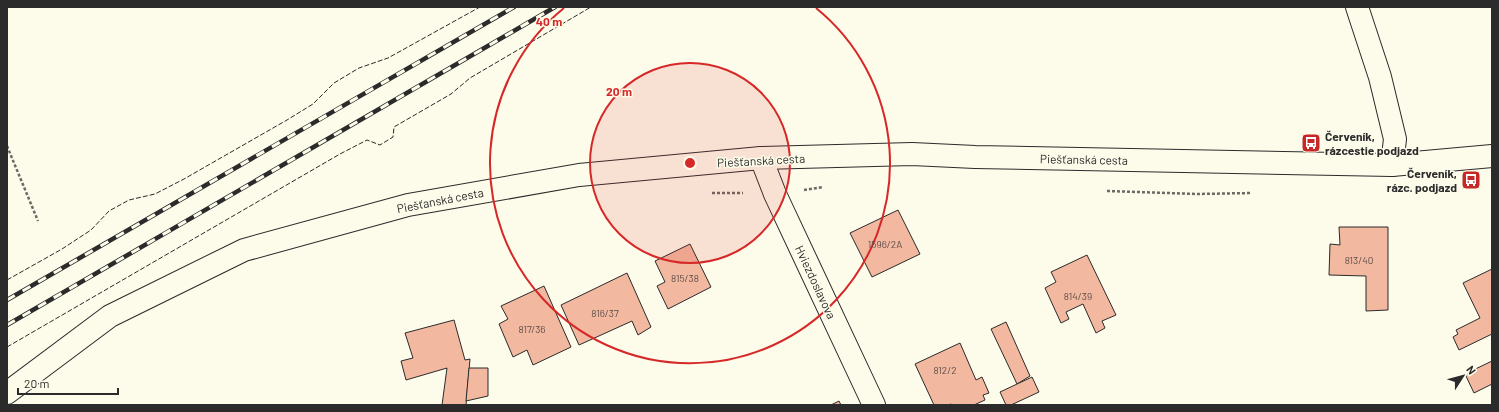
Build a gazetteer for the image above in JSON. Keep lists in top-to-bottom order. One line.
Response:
{"streets":{"street":["Piešťanská cesta","Hviezdoslavova"]},"crossings":[["Piešťanská cesta","Hviezdoslavova"]],"places":{"bus stop":["Červeník, rázcestie podjazd","Červeník, rázc. podjazd"]},"house_numbers":["1596/2A","813/40","815/38","814/39","816/37","817/36","812/2"],"scale_bar":"20 m","north":"top right","rings":["40 m","20 m"]}
